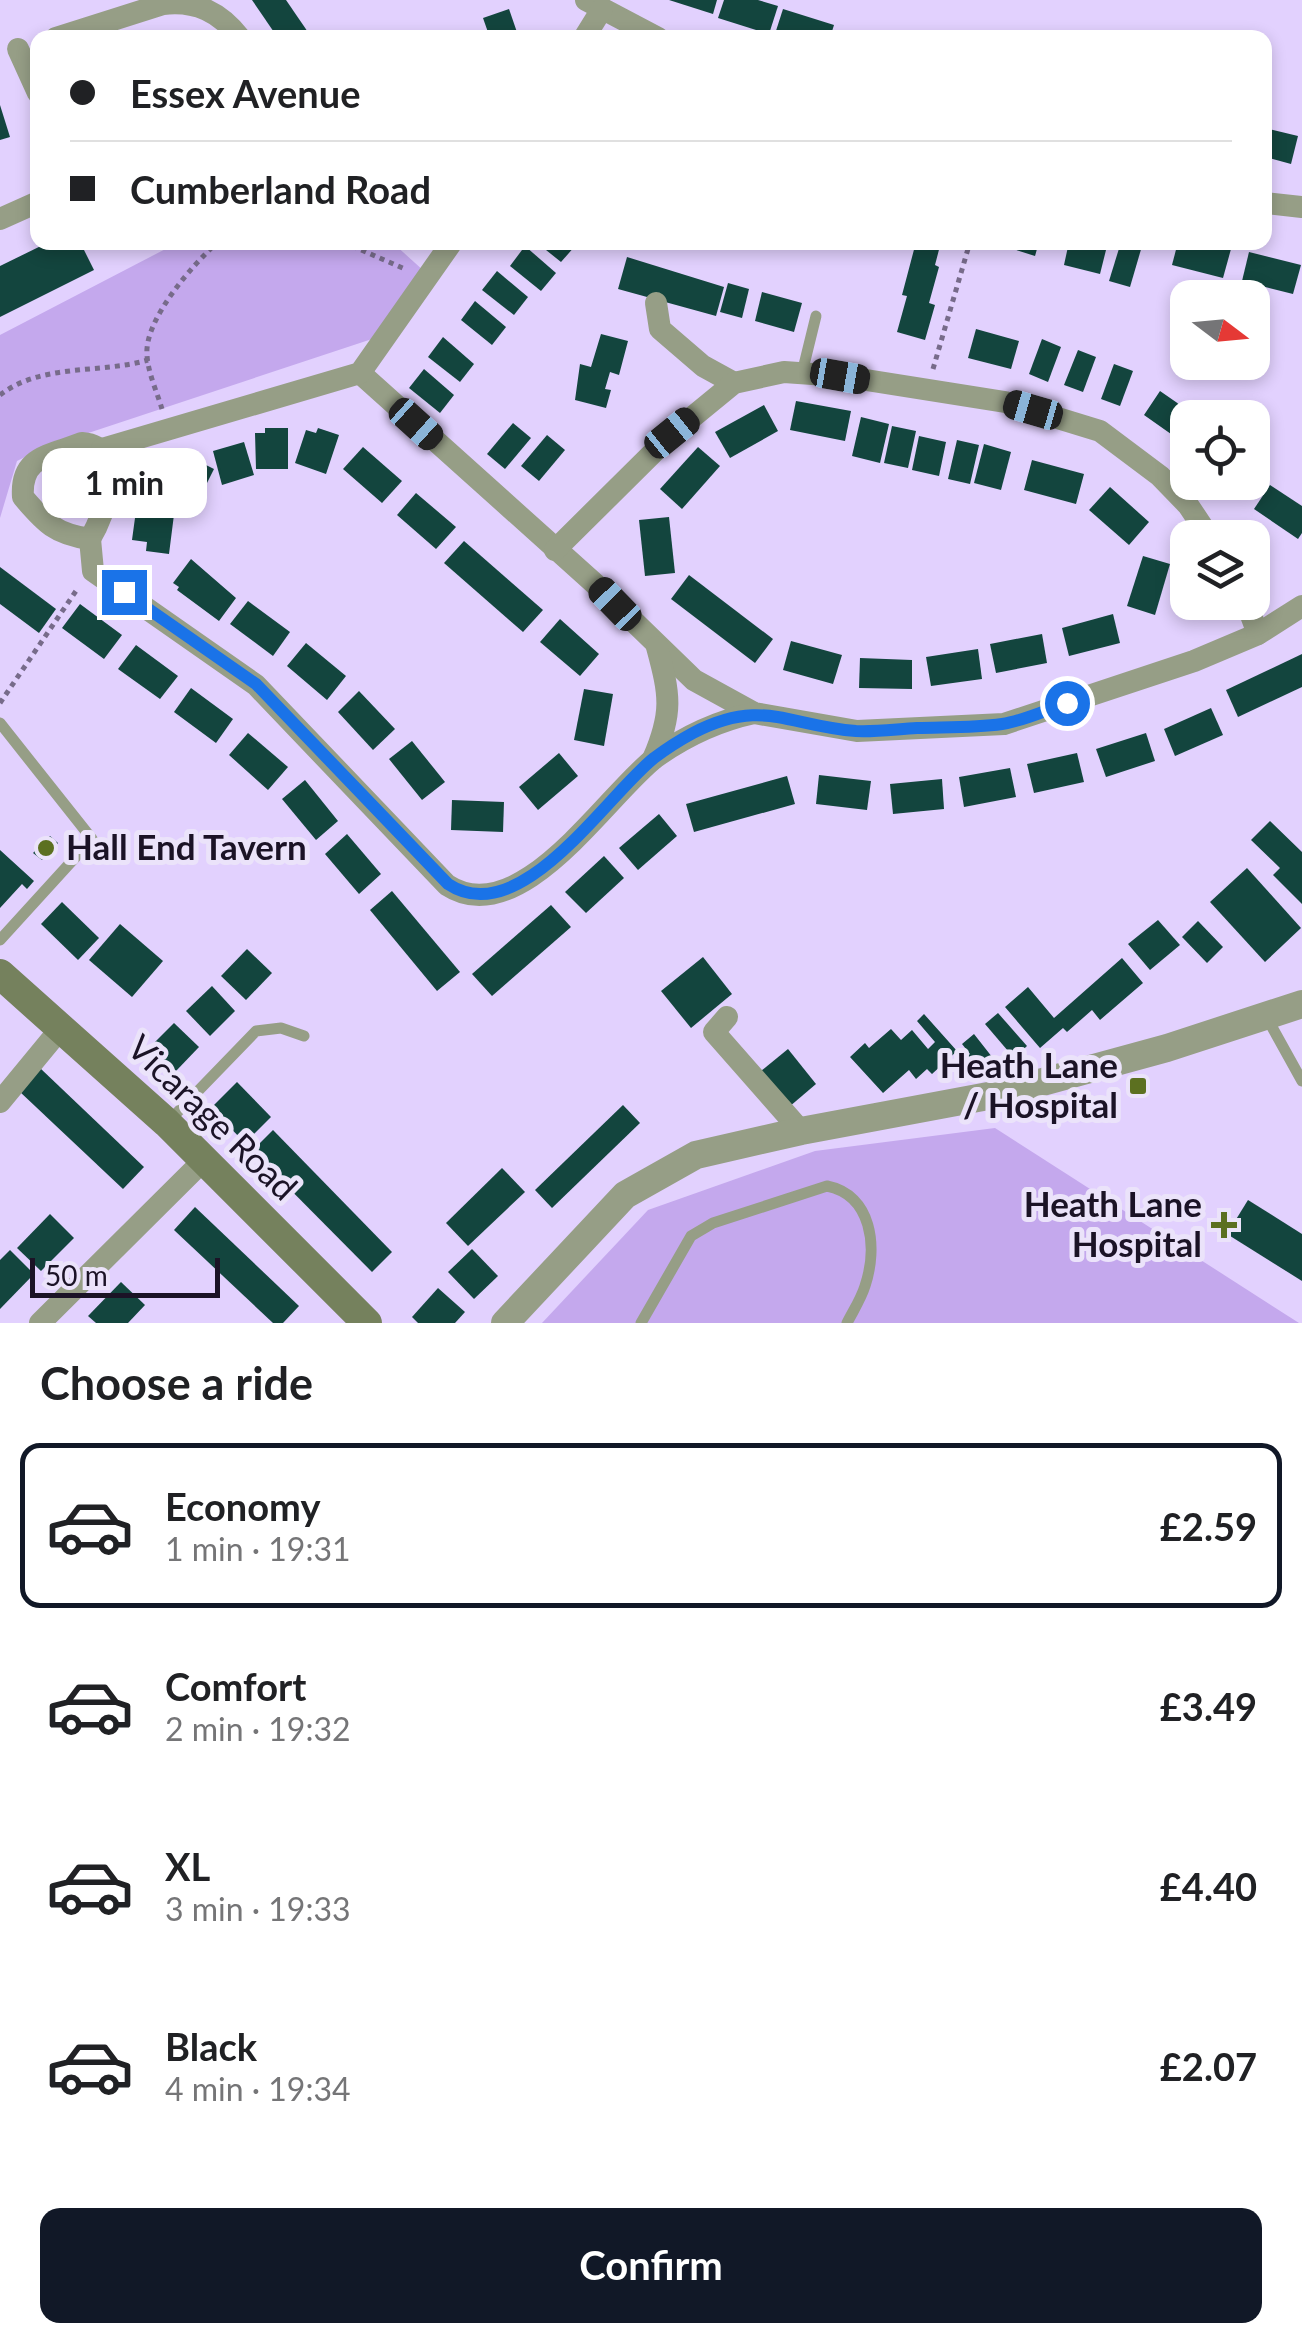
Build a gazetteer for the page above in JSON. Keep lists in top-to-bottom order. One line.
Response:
{"streets":{"main road":["Vicarage Road"]},"places":{"other":["Hall End Tavern"],"transit":["Heath Lane / Hospital"],"health":["Heath Lane Hospital"]},"scale_bar":"50 m","north":"right","page":{"banner":["Essex Avenue","Cumberland Road"],"bubble":"1 min","scale":"50 m","heading":"Choose a ride","list":[{"name":"Economy","note":"1 min · 19:31","value":"£2.59"},{"name":"Comfort","note":"2 min · 19:32","value":"£3.49"},{"name":"XL","note":"3 min · 19:33","value":"£4.40"},{"name":"Black","note":"4 min · 19:34","value":"£2.07"}],"buttons":"Confirm"}}
